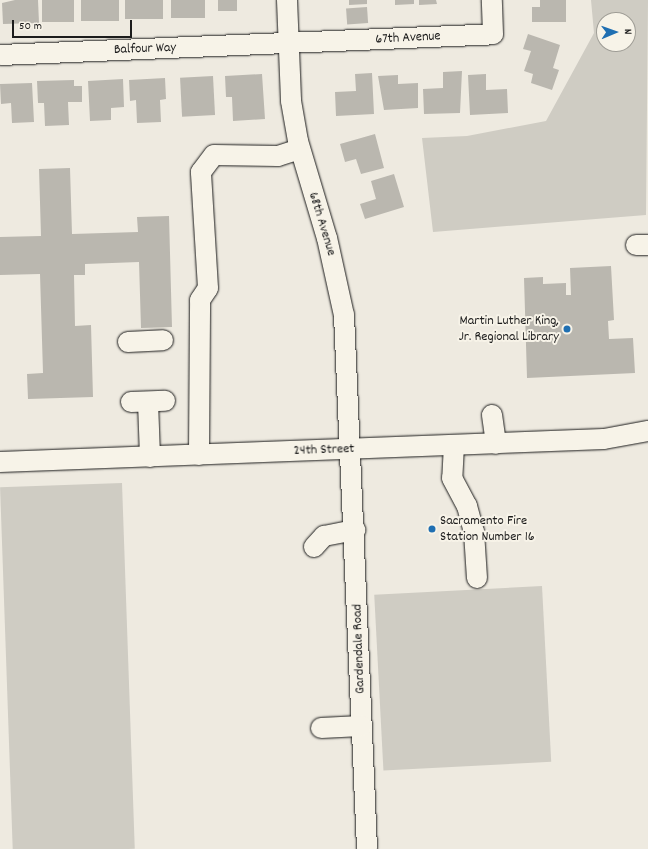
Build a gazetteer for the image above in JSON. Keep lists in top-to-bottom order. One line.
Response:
{"streets":{"street":["67th Avenue","Balfour Way","68th Avenue","24th Street","Gardendale Road"]},"crossings":[["67th Avenue","Balfour Way"],["67th Avenue","68th Avenue"],["Balfour Way","68th Avenue"],["68th Avenue","24th Street"],["68th Avenue","Gardendale Road"],["24th Street","Gardendale Road"]],"places":["Martin Luther King, Jr. Regional Library","Sacramento Fire Station Number 16"],"scale_bar":"50 m","north":"right"}
